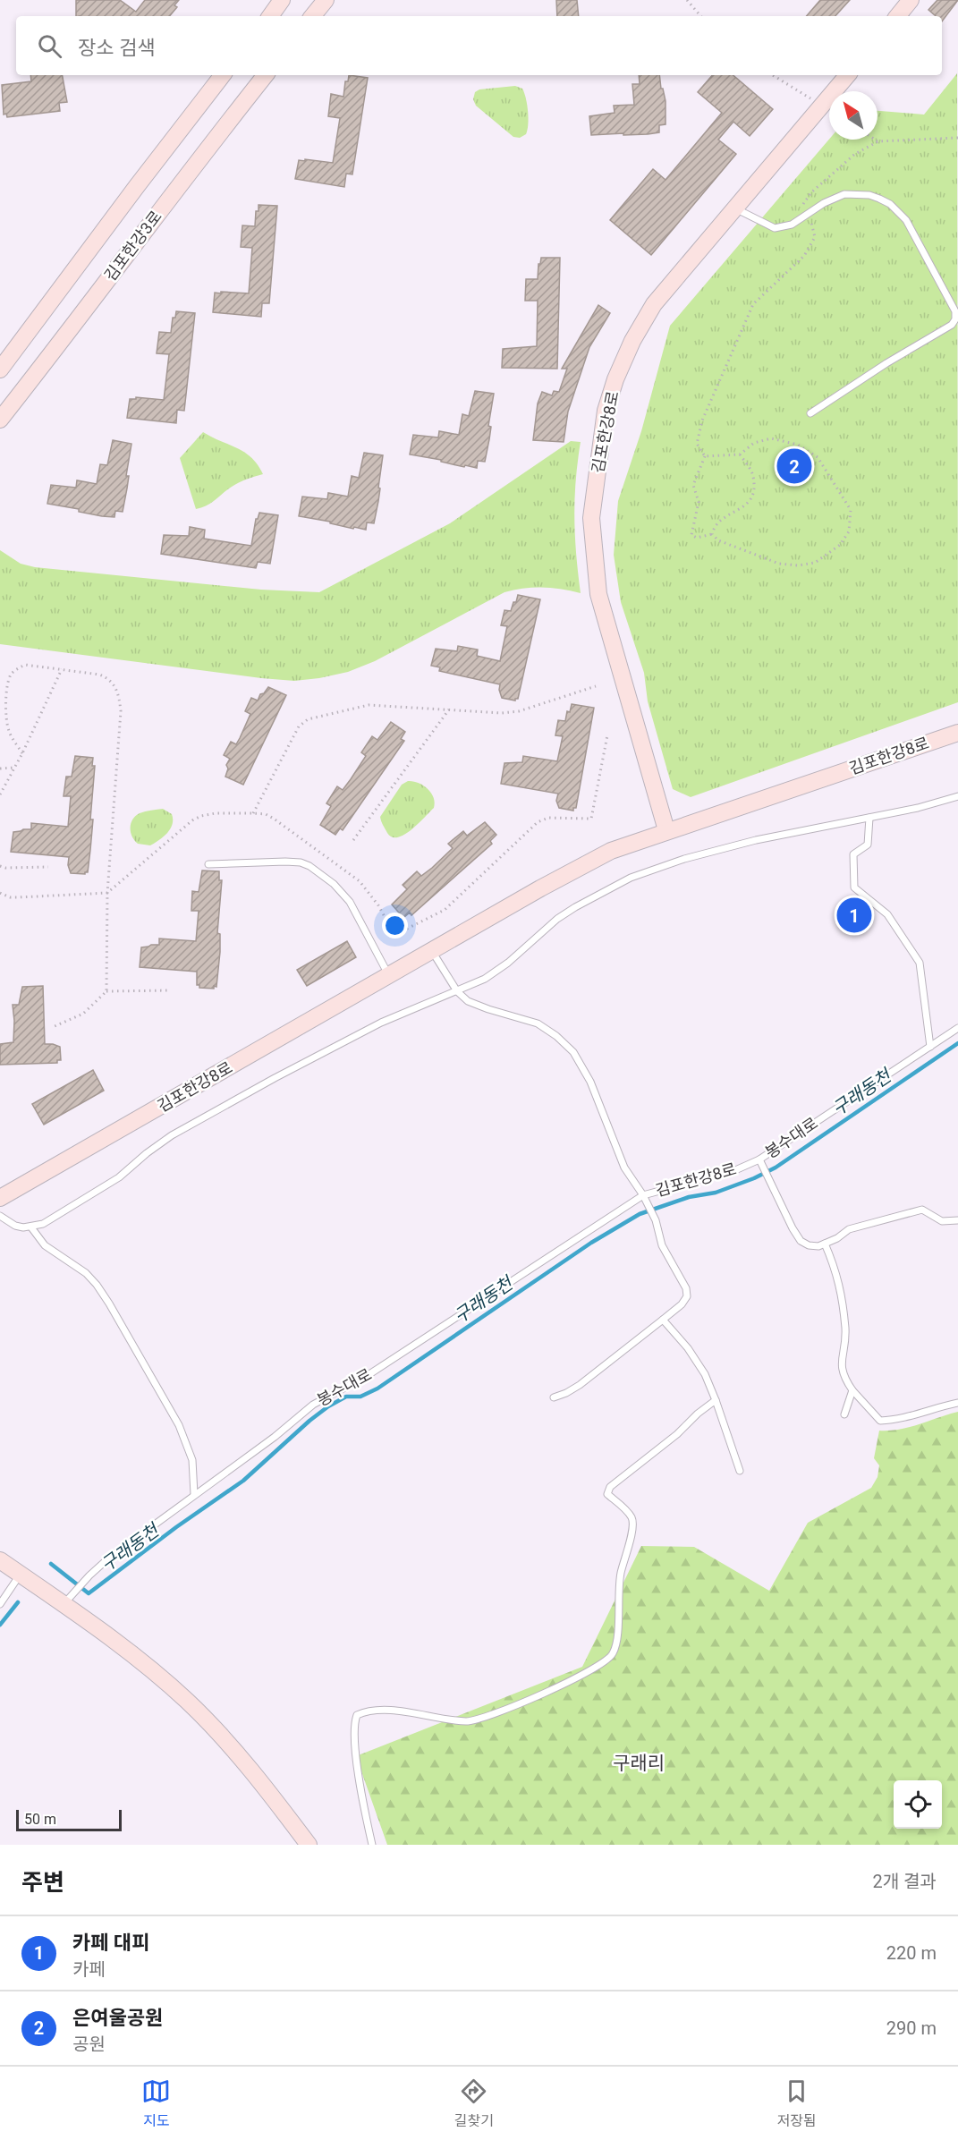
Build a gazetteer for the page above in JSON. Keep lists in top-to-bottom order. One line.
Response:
{"streets":{"street":["김포한강3로","김포한강8로"],"lane":["봉수대로"]},"crossings":[["김포한강8로","봉수대로"]],"districts":["구래리"],"water":["구래동천"],"scale_bar":"50 m","north":"top left","page":{"search":"장소 검색","pins":["2","1"],"scale":"50 m","heading":["주변","2개 결과"],"list":[{"mark":"1","name":"카페 대피","note":"카페","value":"220 m"},{"mark":"2","name":"은여울공원","note":"공원","value":"290 m"}],"nav":["지도","길찾기","저장됨"]}}
